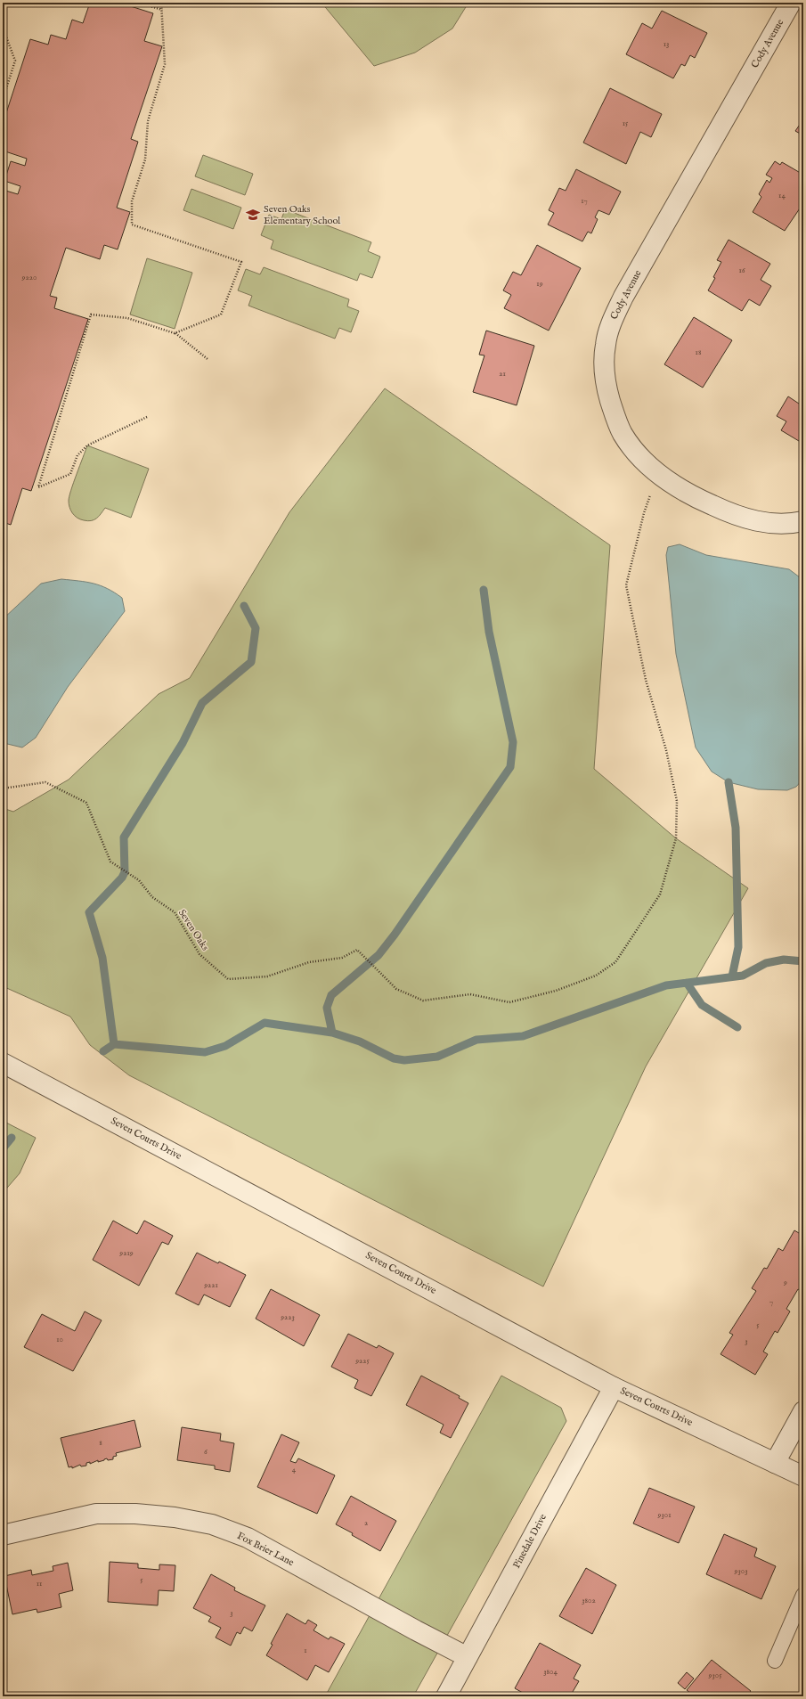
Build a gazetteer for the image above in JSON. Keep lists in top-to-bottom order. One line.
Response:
{"streets":{"street":["Cody Avenue","Seven Courts Drive","Pinedale Drive","Fox Brier Lane"],"path":["Seven Oaks"]},"crossings":[["Cody Avenue","Seven Oaks"],["Seven Courts Drive","Pinedale Drive"],["Pinedale Drive","Fox Brier Lane"]],"places":{"school or university":["Seven Oaks Elementary School"]},"house_numbers":["13","15","14","17","16","9220","19","18","21","9219","9","9221","7","9223","5","10","3","9225","8","6","4","9301","2","9303","5","11","3802","3","1","3804","9305"]}
